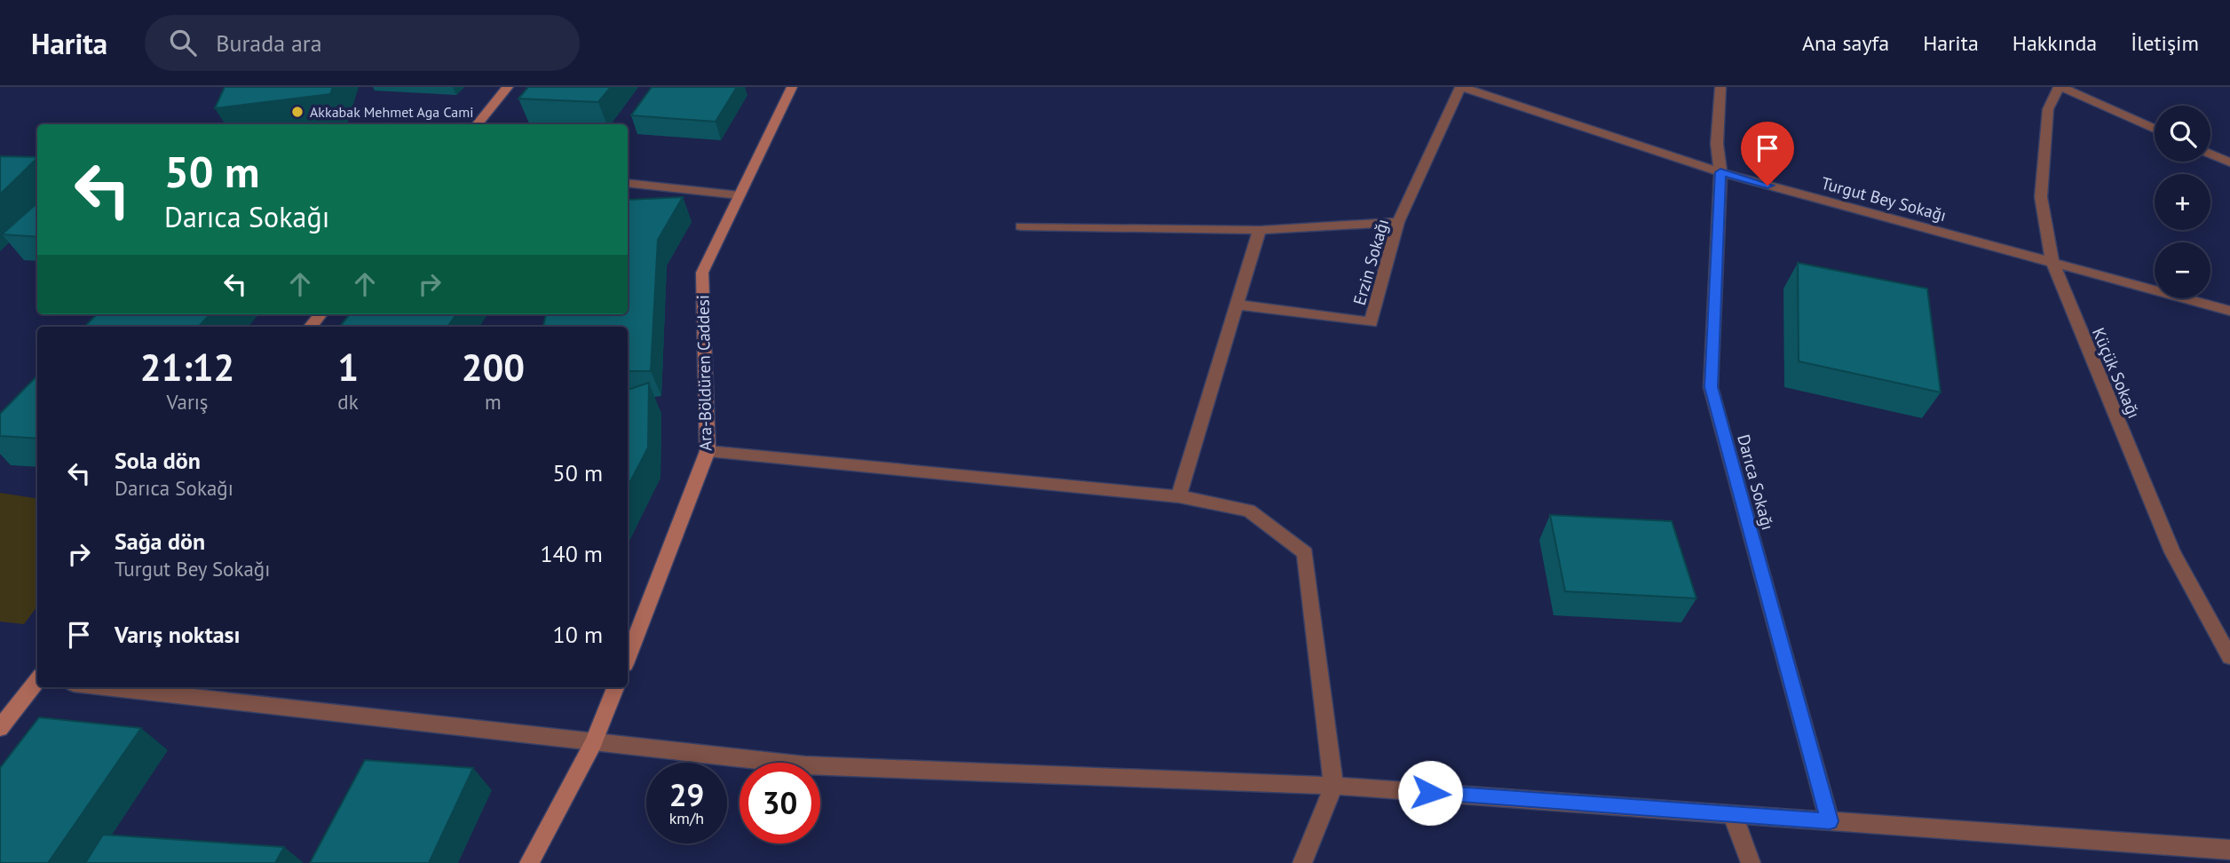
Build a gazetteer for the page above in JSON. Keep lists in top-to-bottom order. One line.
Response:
{"streets":{"street":["Turgut Bey Sokağı","Erzin Sokağı","Ara-Böldüren Caddesi","Küçük Sokağı","Darıca Sokağı"]},"crossings":[["Turgut Bey Sokağı","Erzin Sokağı"],["Turgut Bey Sokağı","Küçük Sokağı"],["Turgut Bey Sokağı","Darıca Sokağı"]],"places":["Akkabak Mehmet Aga Cami"],"page":{"header":"Harita","search":"Burada ara","nav":["Ana sayfa","Harita","Hakkında","İletişim"],"map_buttons":["+","−"],"turn":["50 m","Darıca Sokağı"],"eta":["21:12","Varış","1","dk","200","m"],"list":[{"name":"Sola dön","note":"Darıca Sokağı","value":"50 m"},{"name":"Sağa dön","note":"Turgut Bey Sokağı","value":"140 m"},{"name":"Varış noktası","value":"10 m"}],"speed":"29 km/h","limit":"30"}}
